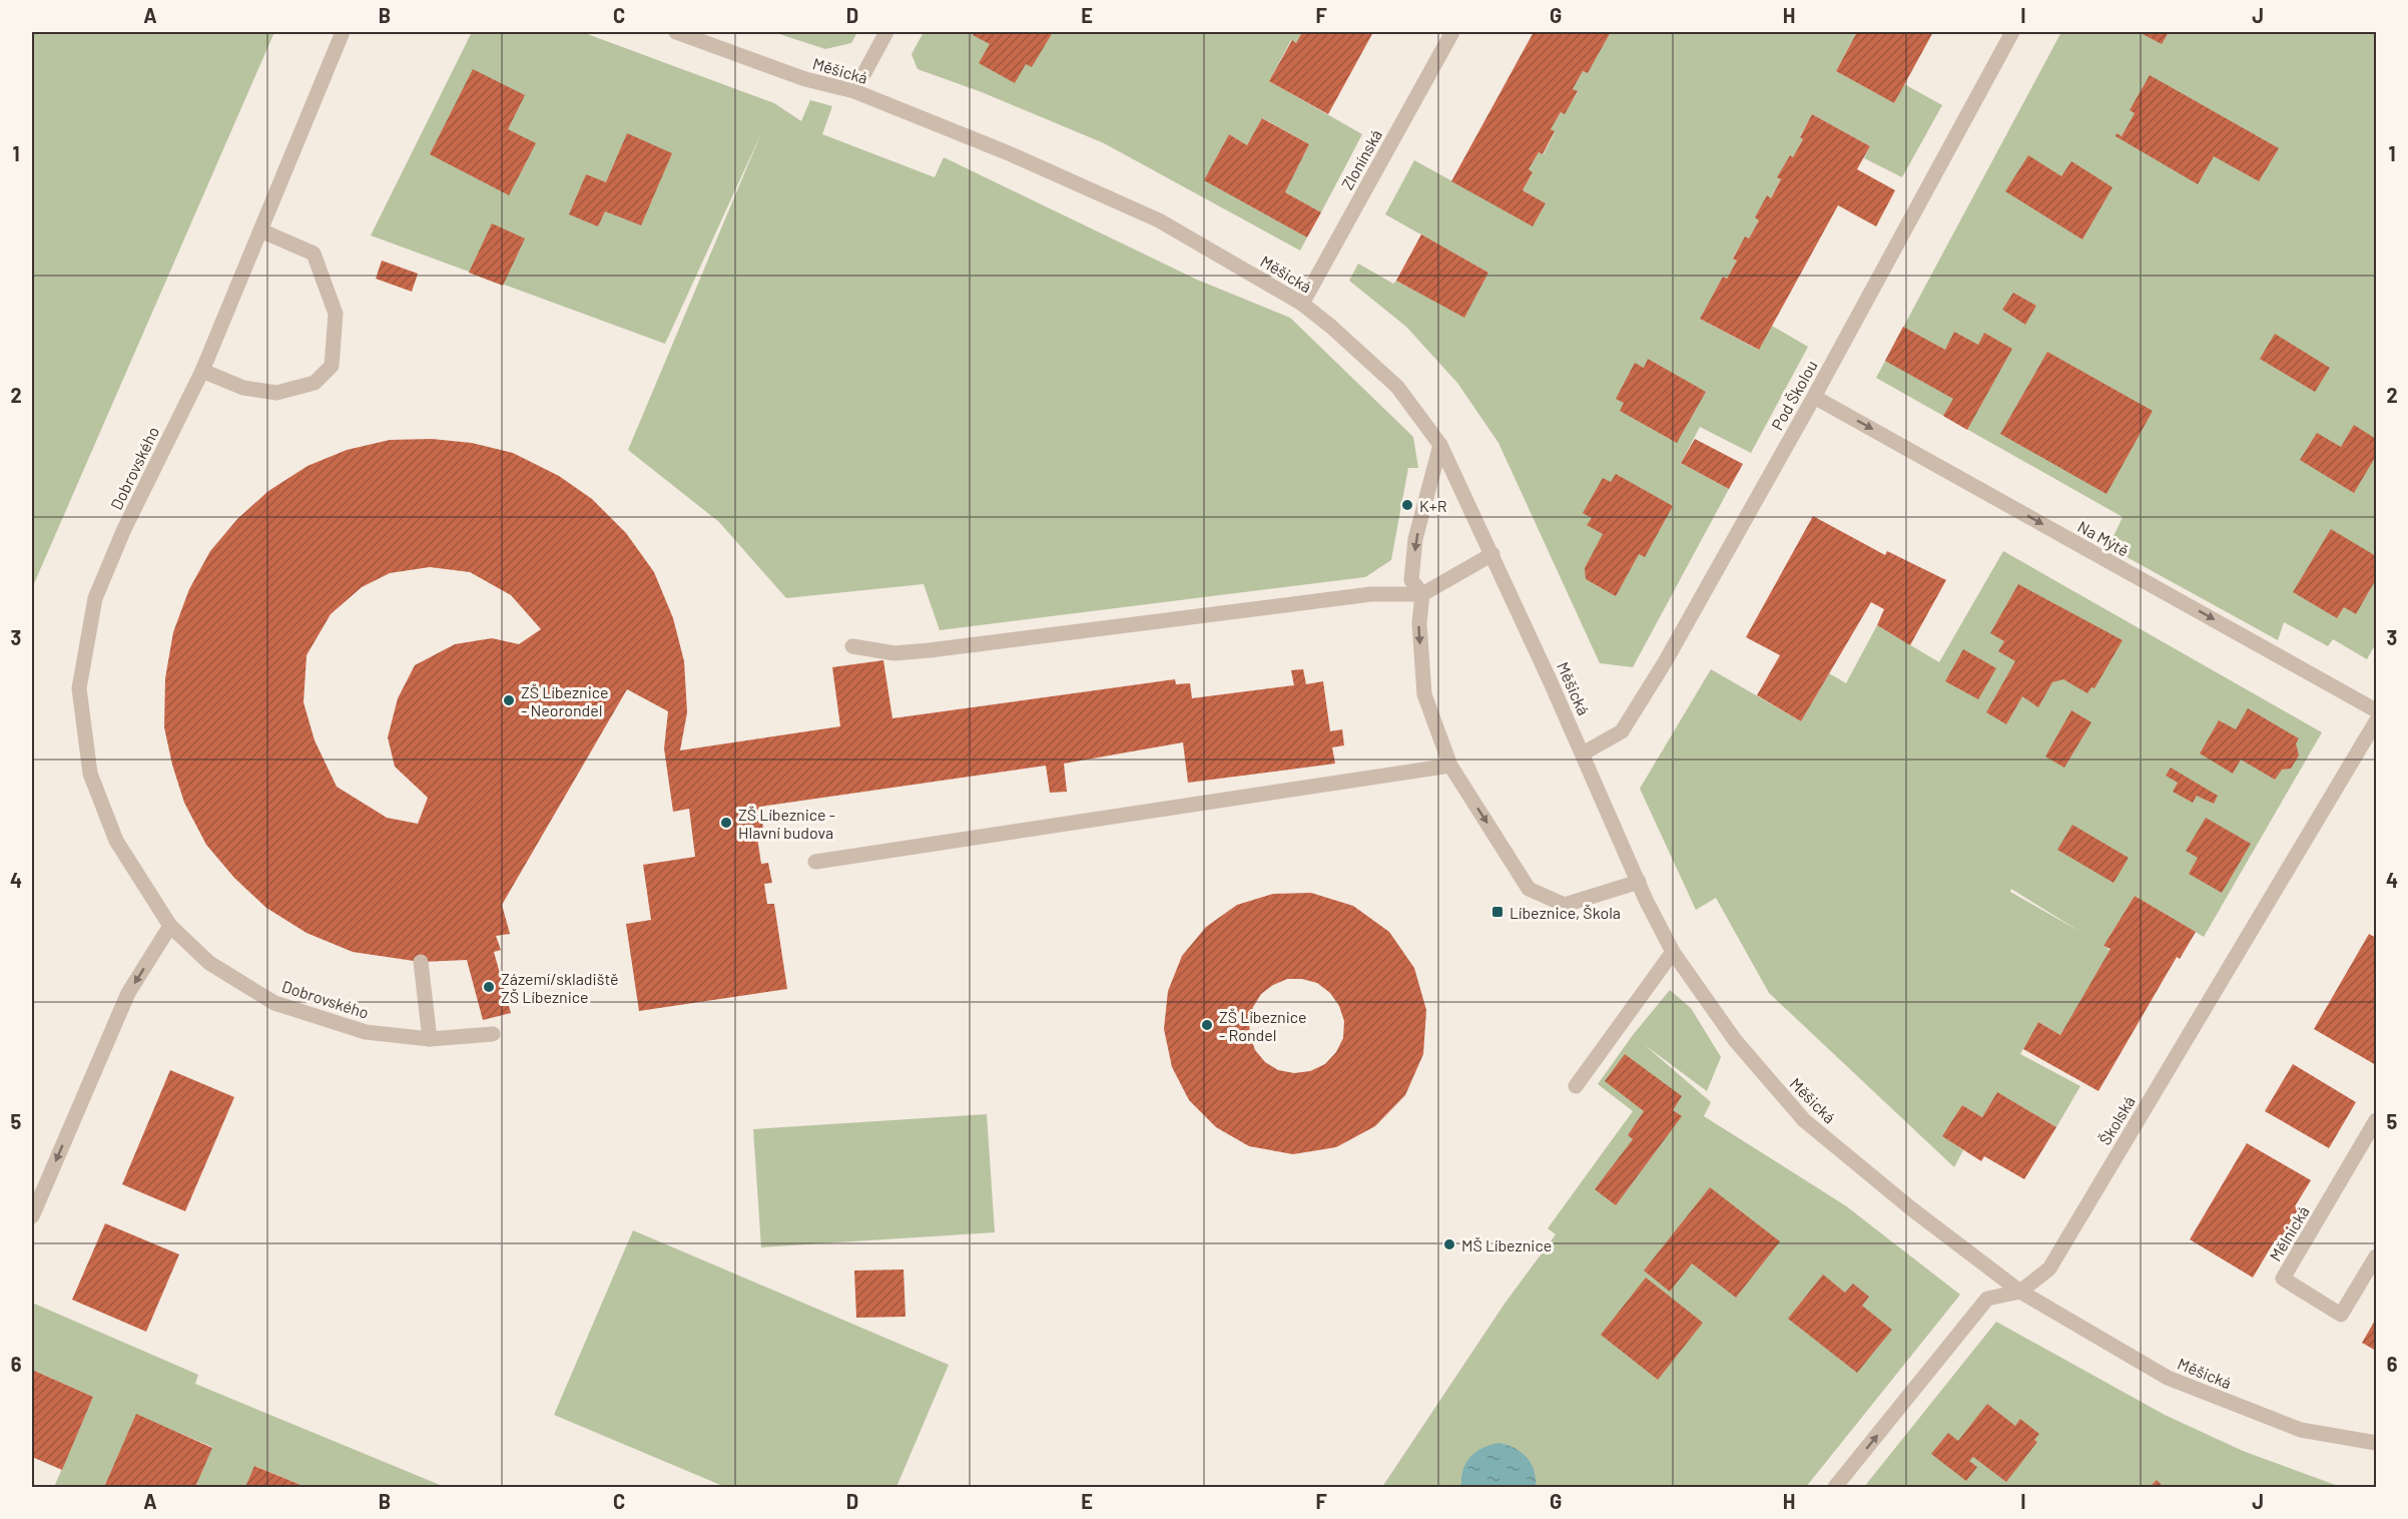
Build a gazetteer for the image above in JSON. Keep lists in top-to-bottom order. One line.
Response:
{"streets":{"street":["Měšická","Zlonínská","Pod Školou","Dobrovského","Na Mýtě","Školská","Mělnická"]},"crossings":[["Měšická","Zlonínská"],["Měšická","Pod Školou"],["Měšická","Školská"],["Pod Školou","Na Mýtě"]],"one_way":["Na Mýtě"],"places":{"other":["K+R","ZŠ Líbeznice - Neorondel","ZŠ Líbeznice - Hlavní budova","Zázemí/skladiště ZŠ Líbeznice","ZŠ Líbeznice - Rondel","MŠ Líbeznice"],"transit":["Líbeznice, Škola"]},"grid":{"columns":["A","B","C","D","E","F","G","H","I","J"],"rows":["1","2","3","4","5","6"]}}
